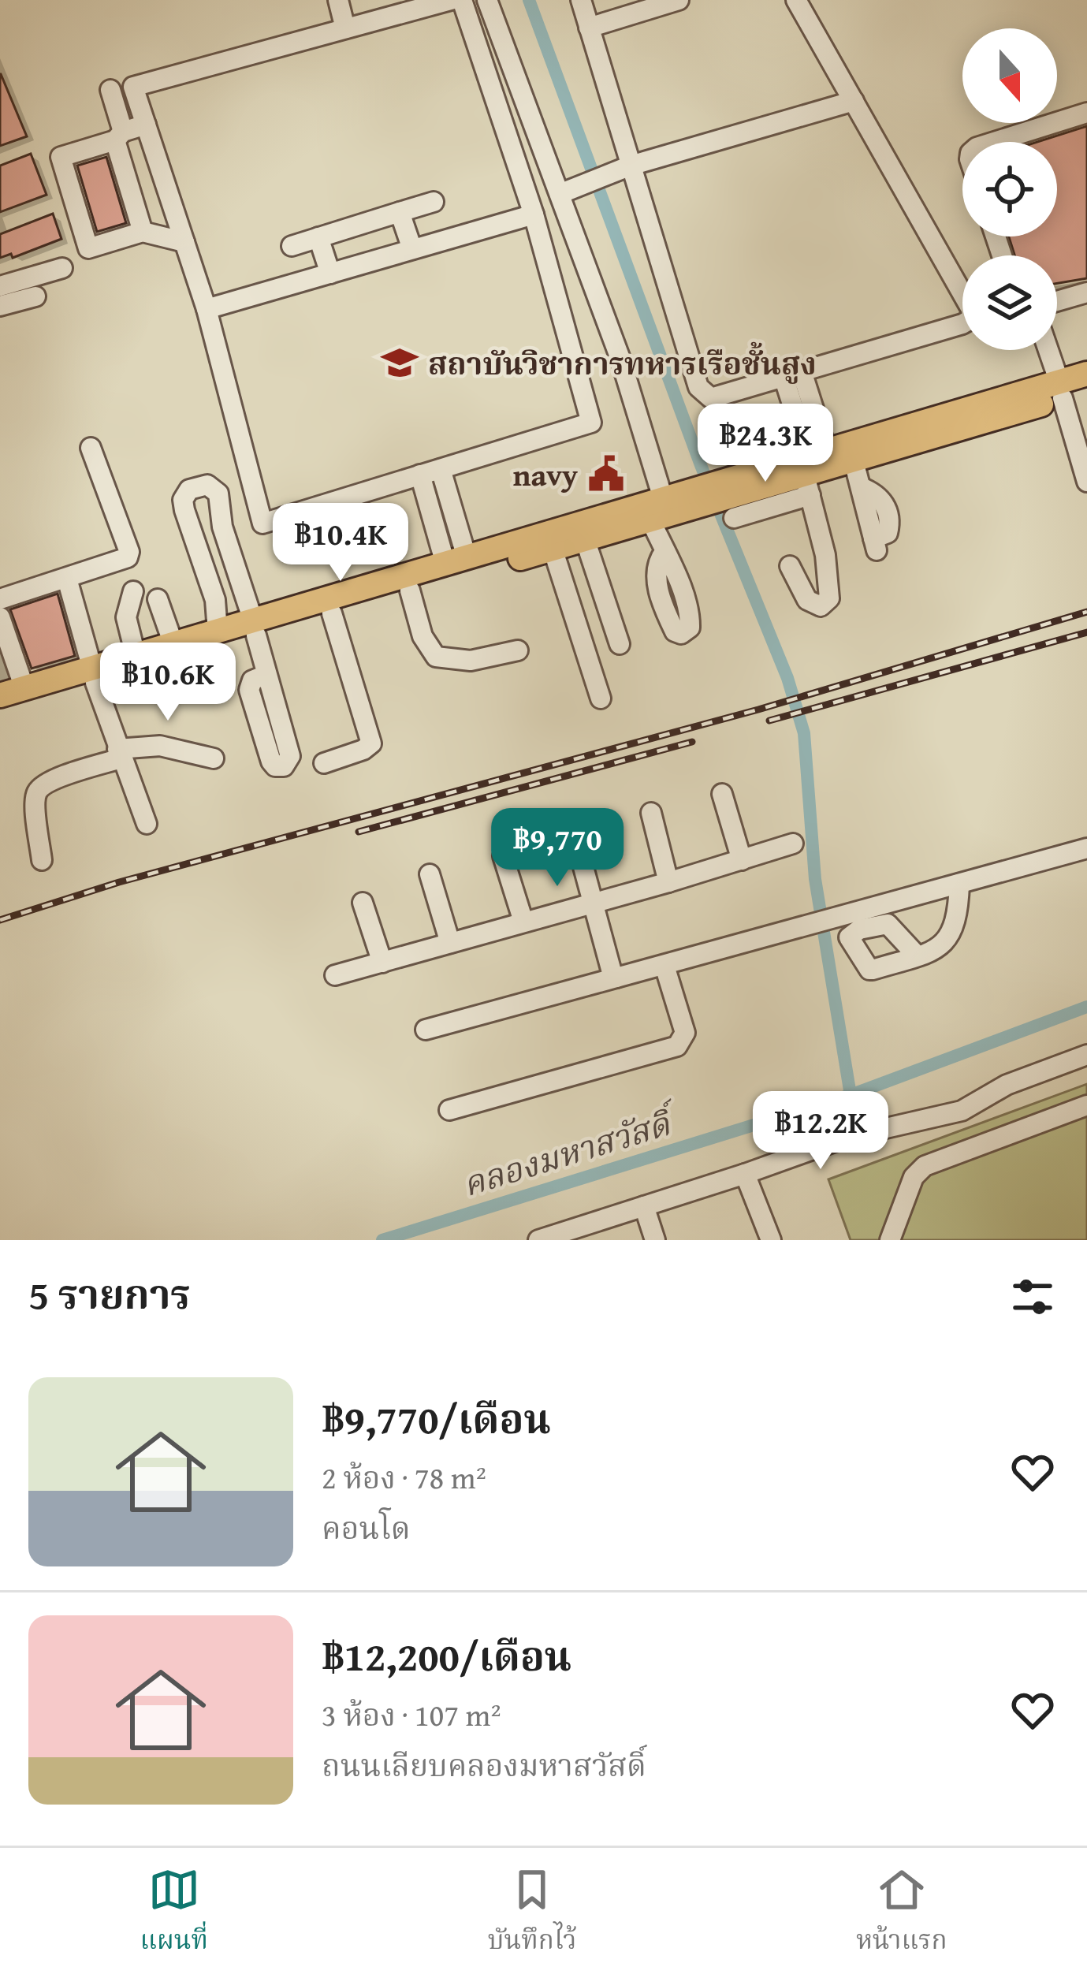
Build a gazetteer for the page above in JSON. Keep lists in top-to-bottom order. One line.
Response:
{"water":["คลองมหาสวัสดิ์"],"places":{"school or university":["สถาบันวิชาการทหารเรือชั้นสูง"],"public building":["navy"]},"north":"bottom","page":{"price":["฿24.3K","฿10.4K","฿10.6K","฿9,770","฿12.2K"],"heading":"5 รายการ","list":[{"name":"฿9,770/เดือน","note":"2 ห้อง · 78 m² · คอนโด"},{"name":"฿12,200/เดือน","note":"3 ห้อง · 107 m² · ถนนเลียบคลองมหาสวัสดิ์"}],"tabs":["แผนที่","บันทึกไว้","หน้าแรก"]}}
